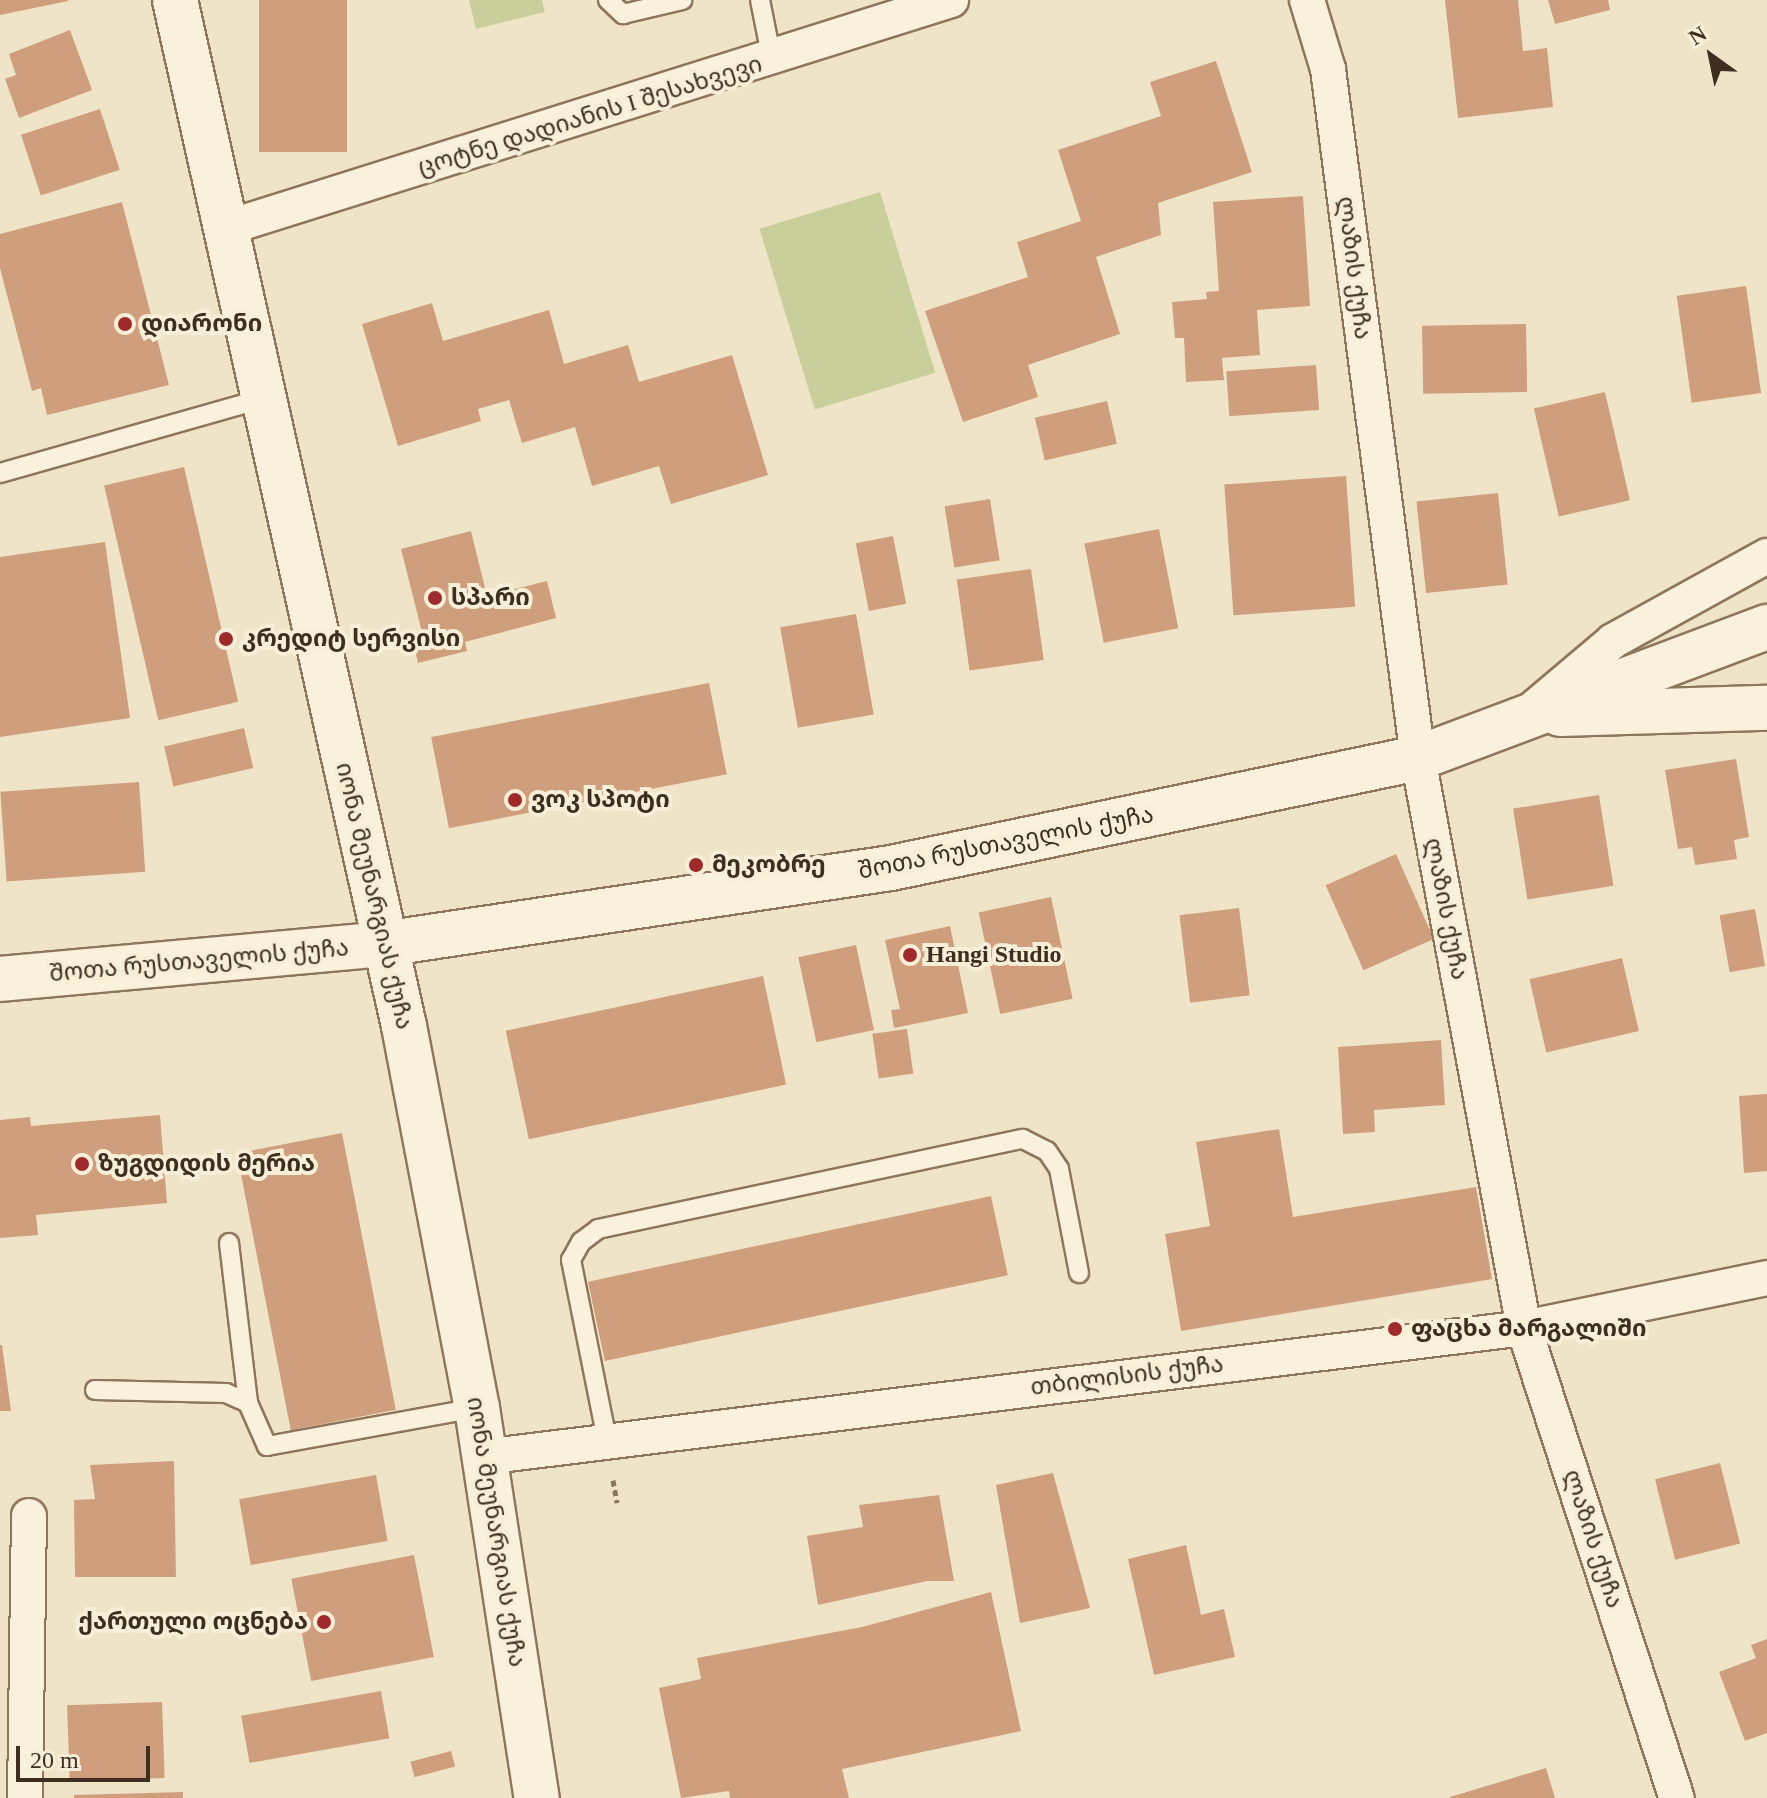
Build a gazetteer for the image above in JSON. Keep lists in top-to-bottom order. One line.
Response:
{"streets":{"main road":["შოთა რუსთაველის ქუჩა","იონა მეუნარგიას ქუჩა"],"street":["ცოტნე დადიანის I შესახვევი","ლაზის ქუჩა","თბილისის ქუჩა"]},"crossings":[["ცოტნე დადიანის I შესახვევი","იონა მეუნარგიას ქუჩა"],["ლაზის ქუჩა","შოთა რუსთაველის ქუჩა"],["ლაზის ქუჩა","თბილისის ქუჩა"],["შოთა რუსთაველის ქუჩა","იონა მეუნარგიას ქუჩა"],["იონა მეუნარგიას ქუჩა","თბილისის ქუჩა"]],"places":["დიარონი","სპარი","კრედიტ სერვისი","ვოკ სპოტი","მეკობრე","Hangi Studio","ზუგდიდის მერია","ფაცხა მარგალიში","ქართული ოცნება"],"scale_bar":"20 m","north":"top left"}
